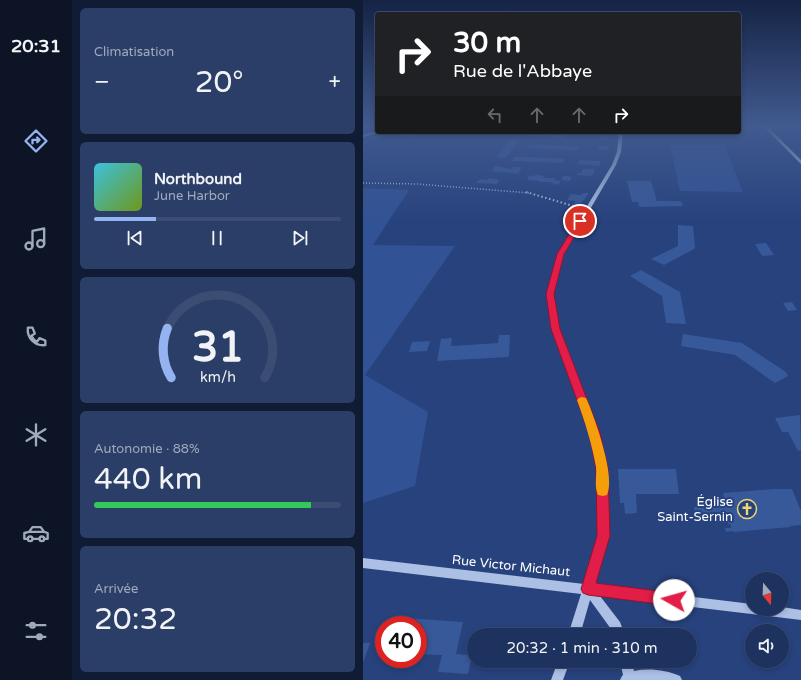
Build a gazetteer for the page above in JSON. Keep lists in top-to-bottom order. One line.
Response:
{"streets":{"street":["Rue Victor Michaut"]},"places":{"church":["Église Saint-Sernin"]},"north":"bottom","page":{"tabs":"20:31","tile":["Climatisation",["Autonomie · 88%","440 km"],["Arrivée","20:32"]],"turn":["30 m","Rue de l'Abbaye"],"heat":["−","20°","+"],"song":["Northbound","June Harbor"],"limit":"40","trip":"20:32 · 1 min · 310 m","gauge":["31","km/h"]}}
